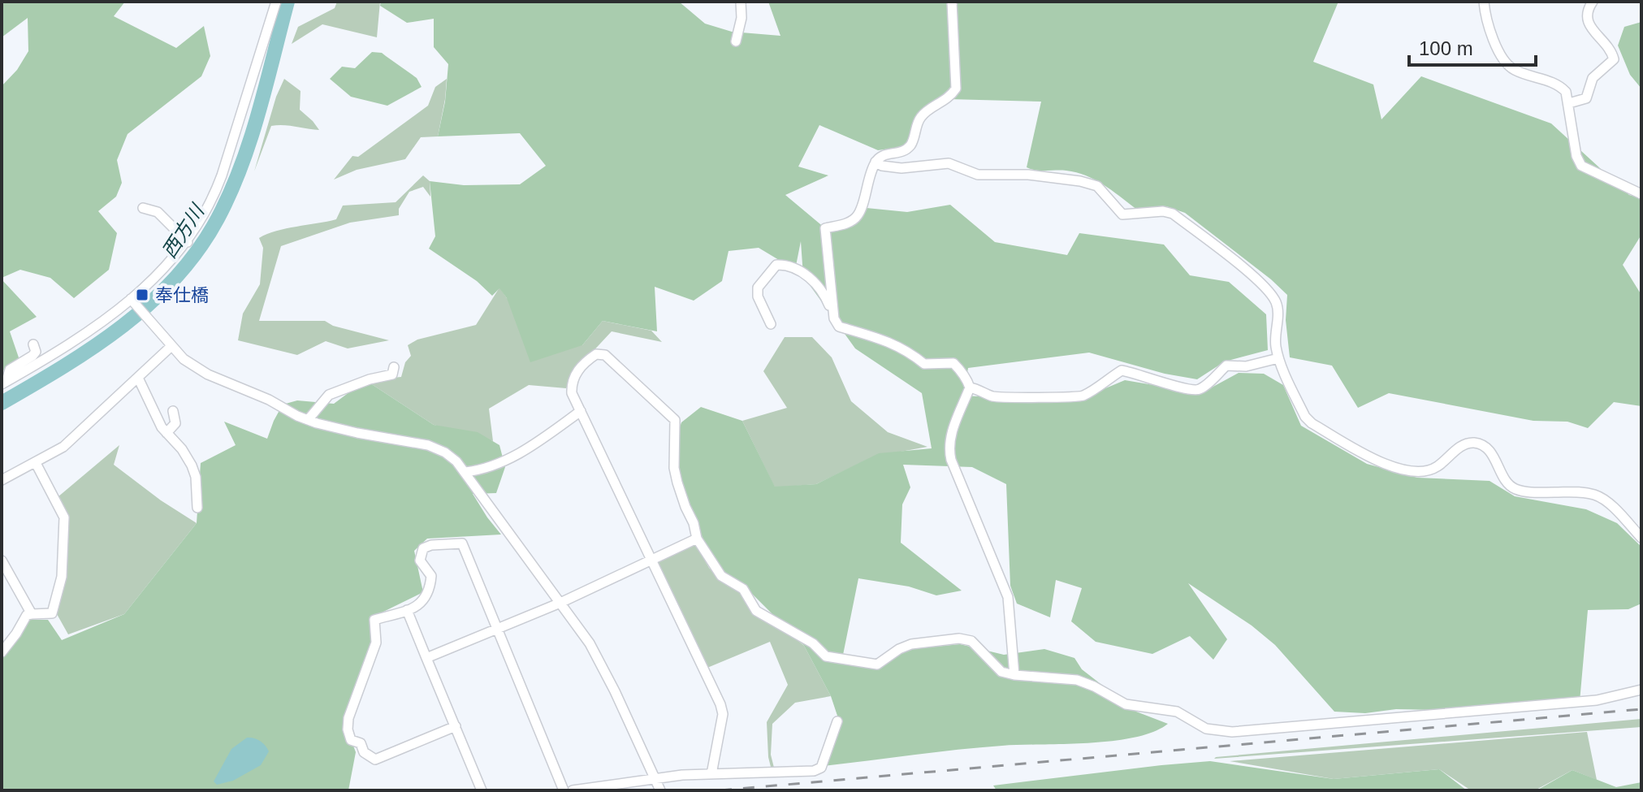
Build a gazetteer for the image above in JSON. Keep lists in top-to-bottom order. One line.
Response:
{"water":["西方川"],"places":{"transit":["奉仕橋"]},"scale_bar":"100 m"}
